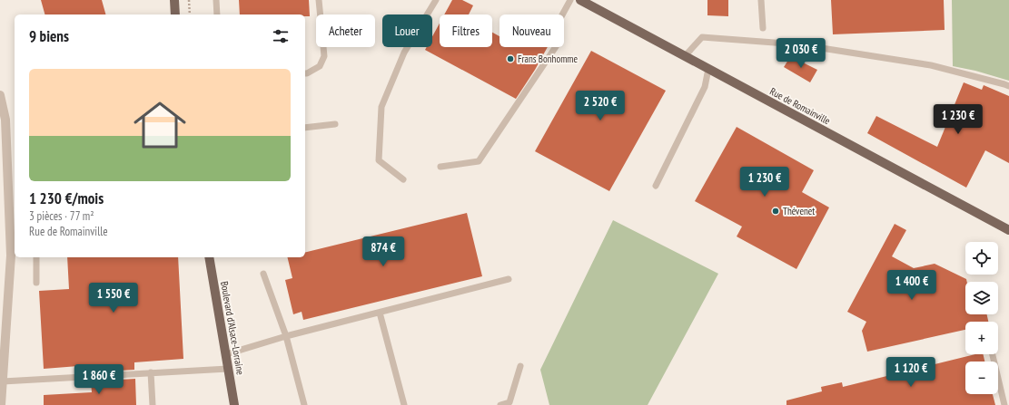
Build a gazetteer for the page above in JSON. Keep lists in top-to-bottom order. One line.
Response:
{"streets":{"main road":["Rue de Romainville","Boulevard d'Alsace-Lorraine"]},"places":["Frans Bonhomme","Thévenet"],"page":{"chip":["Acheter","Louer","Filtres","Nouveau"],"heading":"9 biens","price":["2 030 €","2 520 €","1 230 €","1 230 €","874 €","1 400 €","1 550 €","1 120 €","1 860 €"],"list":[{"name":"1 230 €/mois","note":"3 pièces · 77 m² · Rue de Romainville"}],"map_buttons":["+","−"]}}
